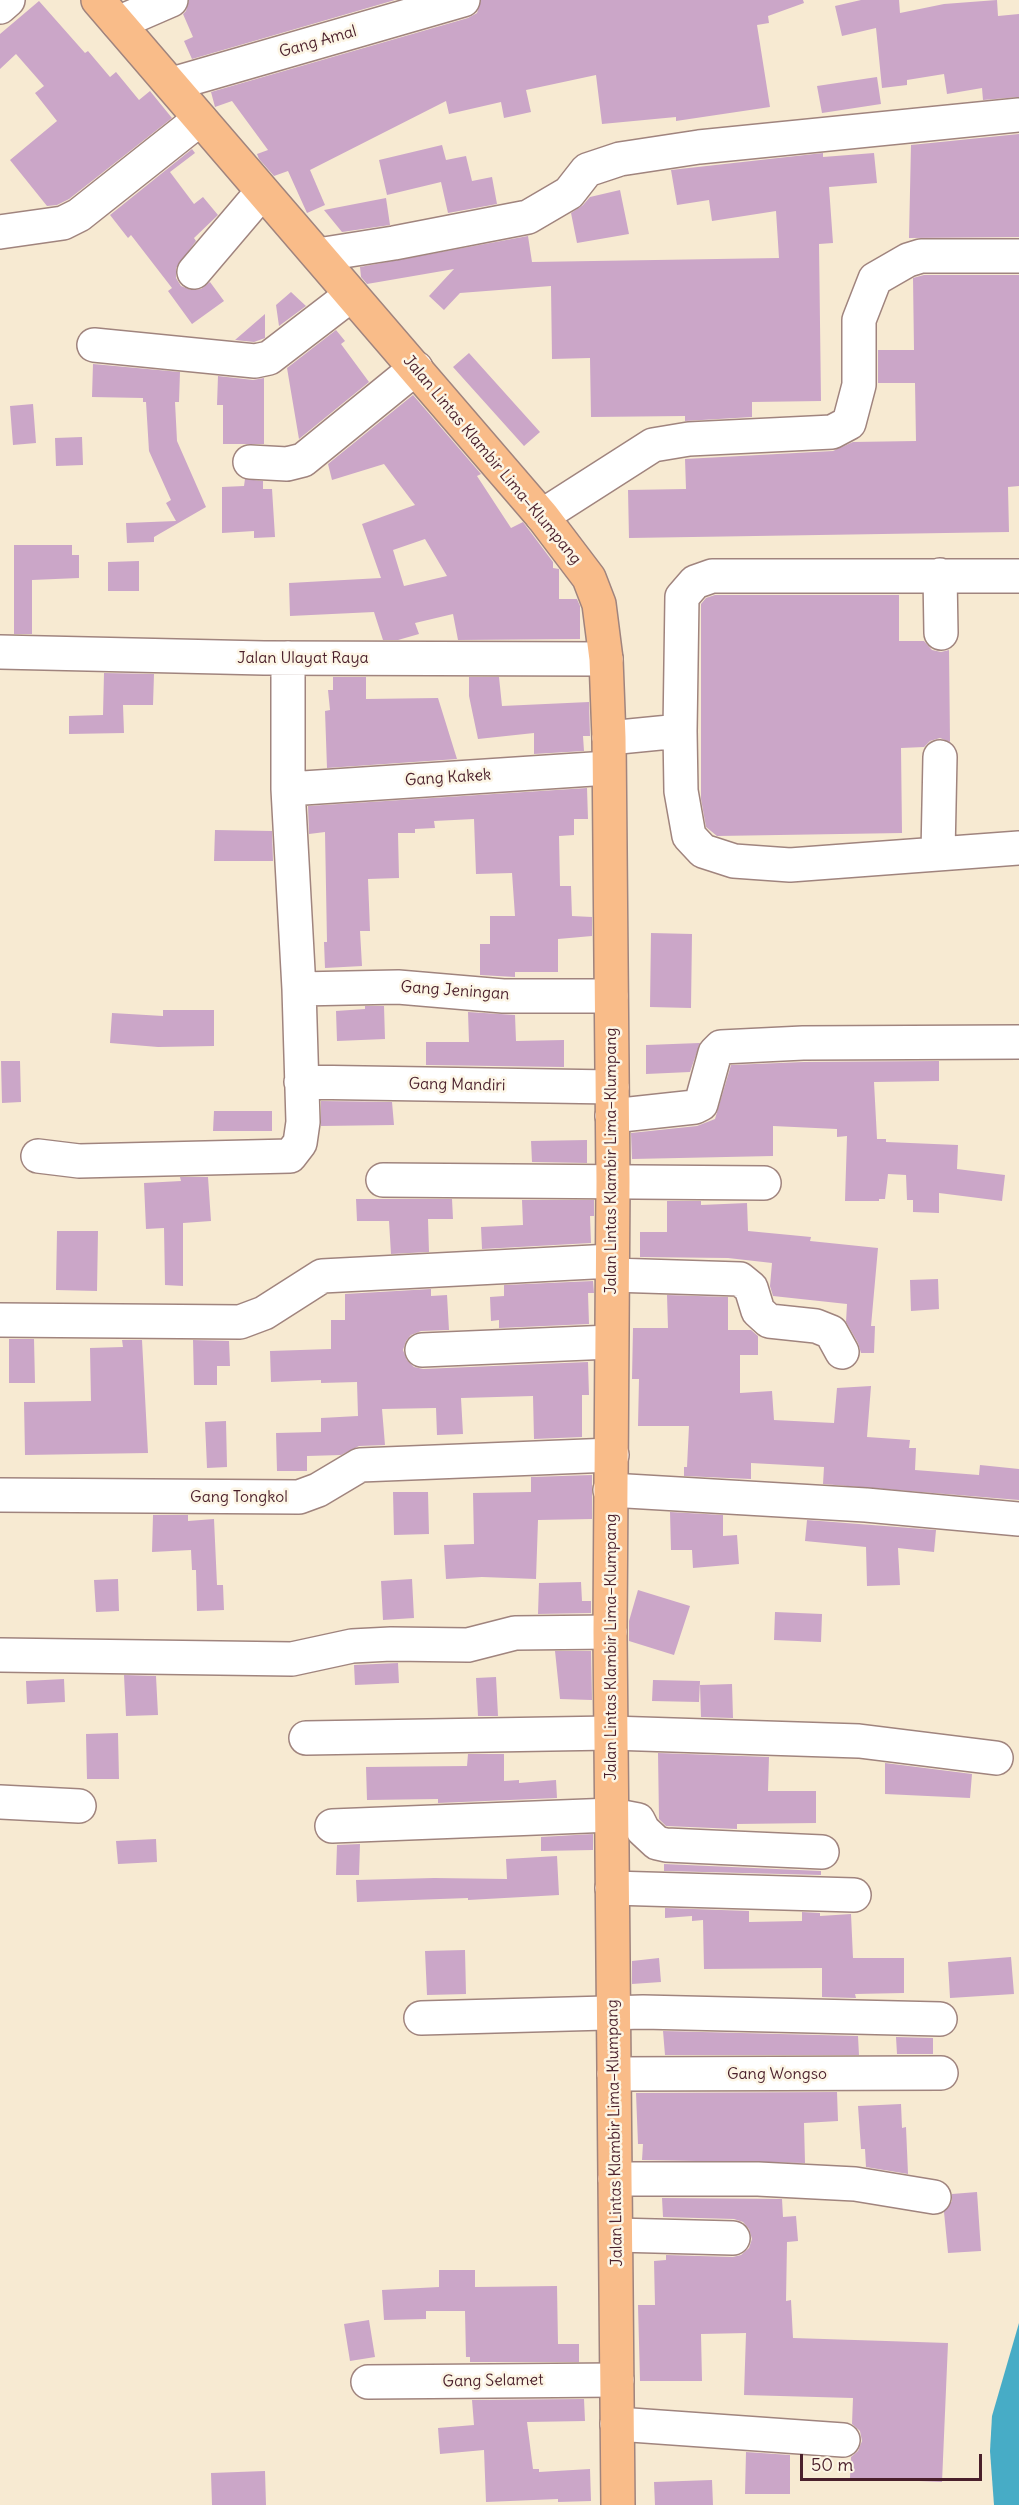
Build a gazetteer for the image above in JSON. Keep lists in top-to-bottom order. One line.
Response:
{"streets":{"main road":["Jalan Lintas Klambir Lima–Klumpang"],"street":["Gang Amal","Jalan Ulayat Raya","Gang Kakek","Gang Jeningan","Gang Mandiri","Gang Tongkol","Gang Wongso","Gang Selamet"]},"crossings":[["Gang Amal","Jalan Lintas Klambir Lima–Klumpang"],["Jalan Lintas Klambir Lima–Klumpang","Jalan Ulayat Raya"],["Jalan Lintas Klambir Lima–Klumpang","Gang Kakek"],["Jalan Lintas Klambir Lima–Klumpang","Gang Jeningan"],["Jalan Lintas Klambir Lima–Klumpang","Gang Mandiri"],["Jalan Lintas Klambir Lima–Klumpang","Gang Tongkol"],["Jalan Lintas Klambir Lima–Klumpang","Gang Wongso"],["Jalan Lintas Klambir Lima–Klumpang","Gang Selamet"]],"scale_bar":"50 m"}
